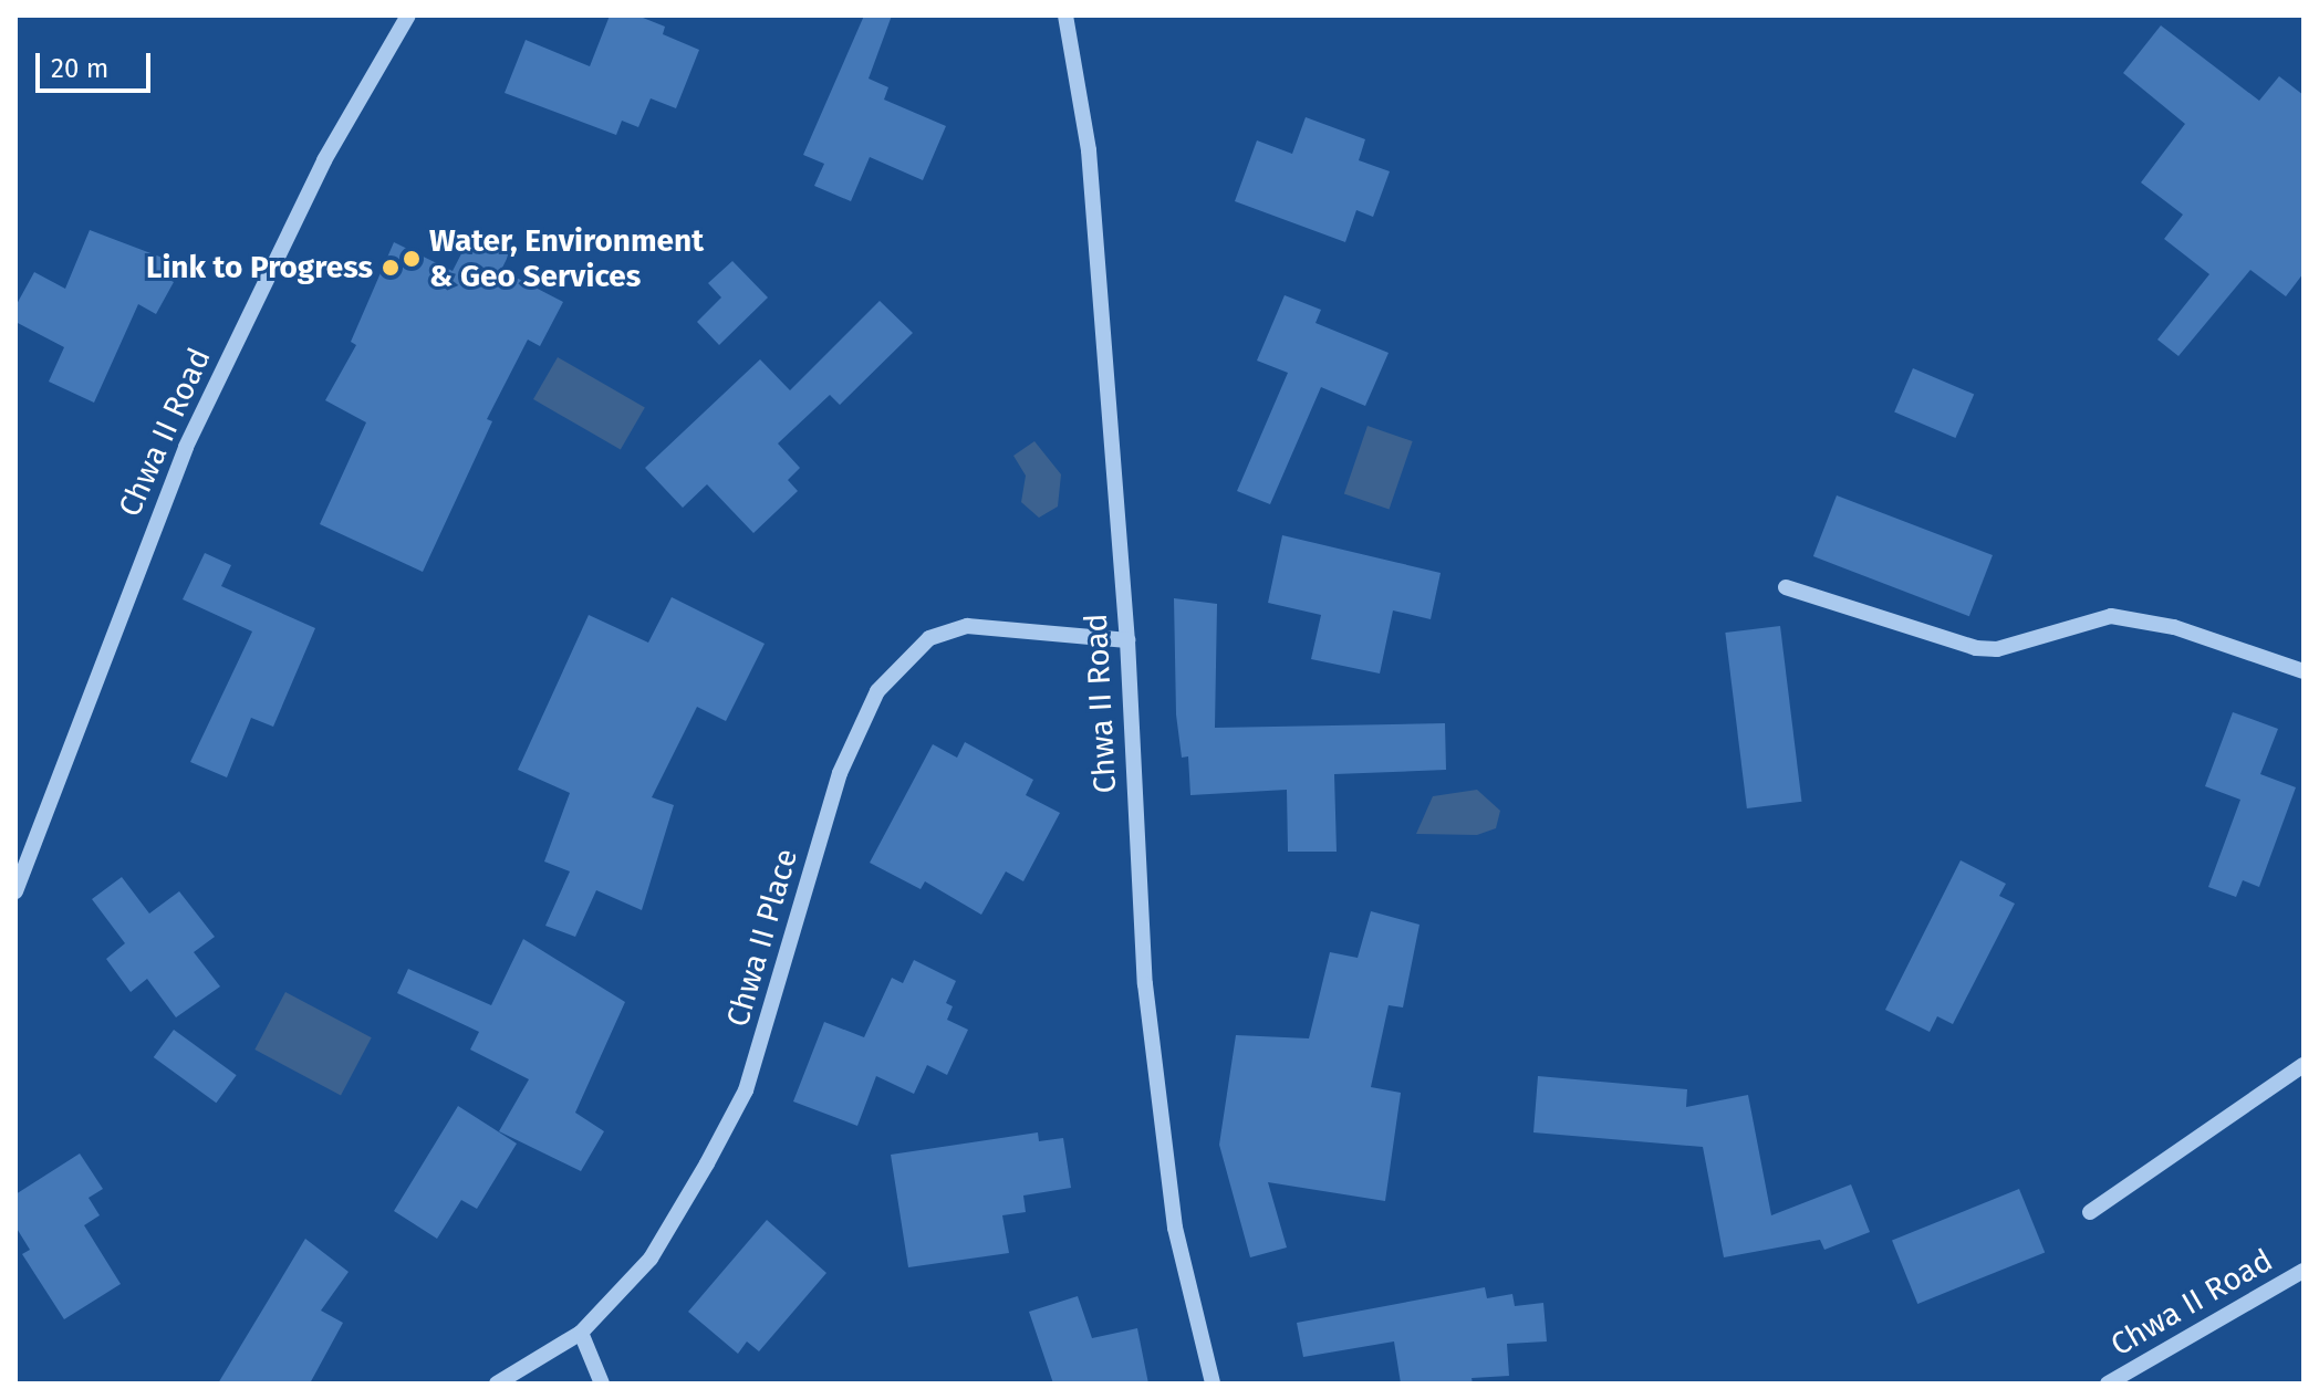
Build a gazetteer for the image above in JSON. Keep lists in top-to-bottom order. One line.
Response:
{"streets":{"street":["Chwa II Road","Chwa II Place"]},"crossings":[["Chwa II Road","Chwa II Place"]],"places":["Water, Environment & Geo Services","Link to Progress"],"scale_bar":"20 m"}
